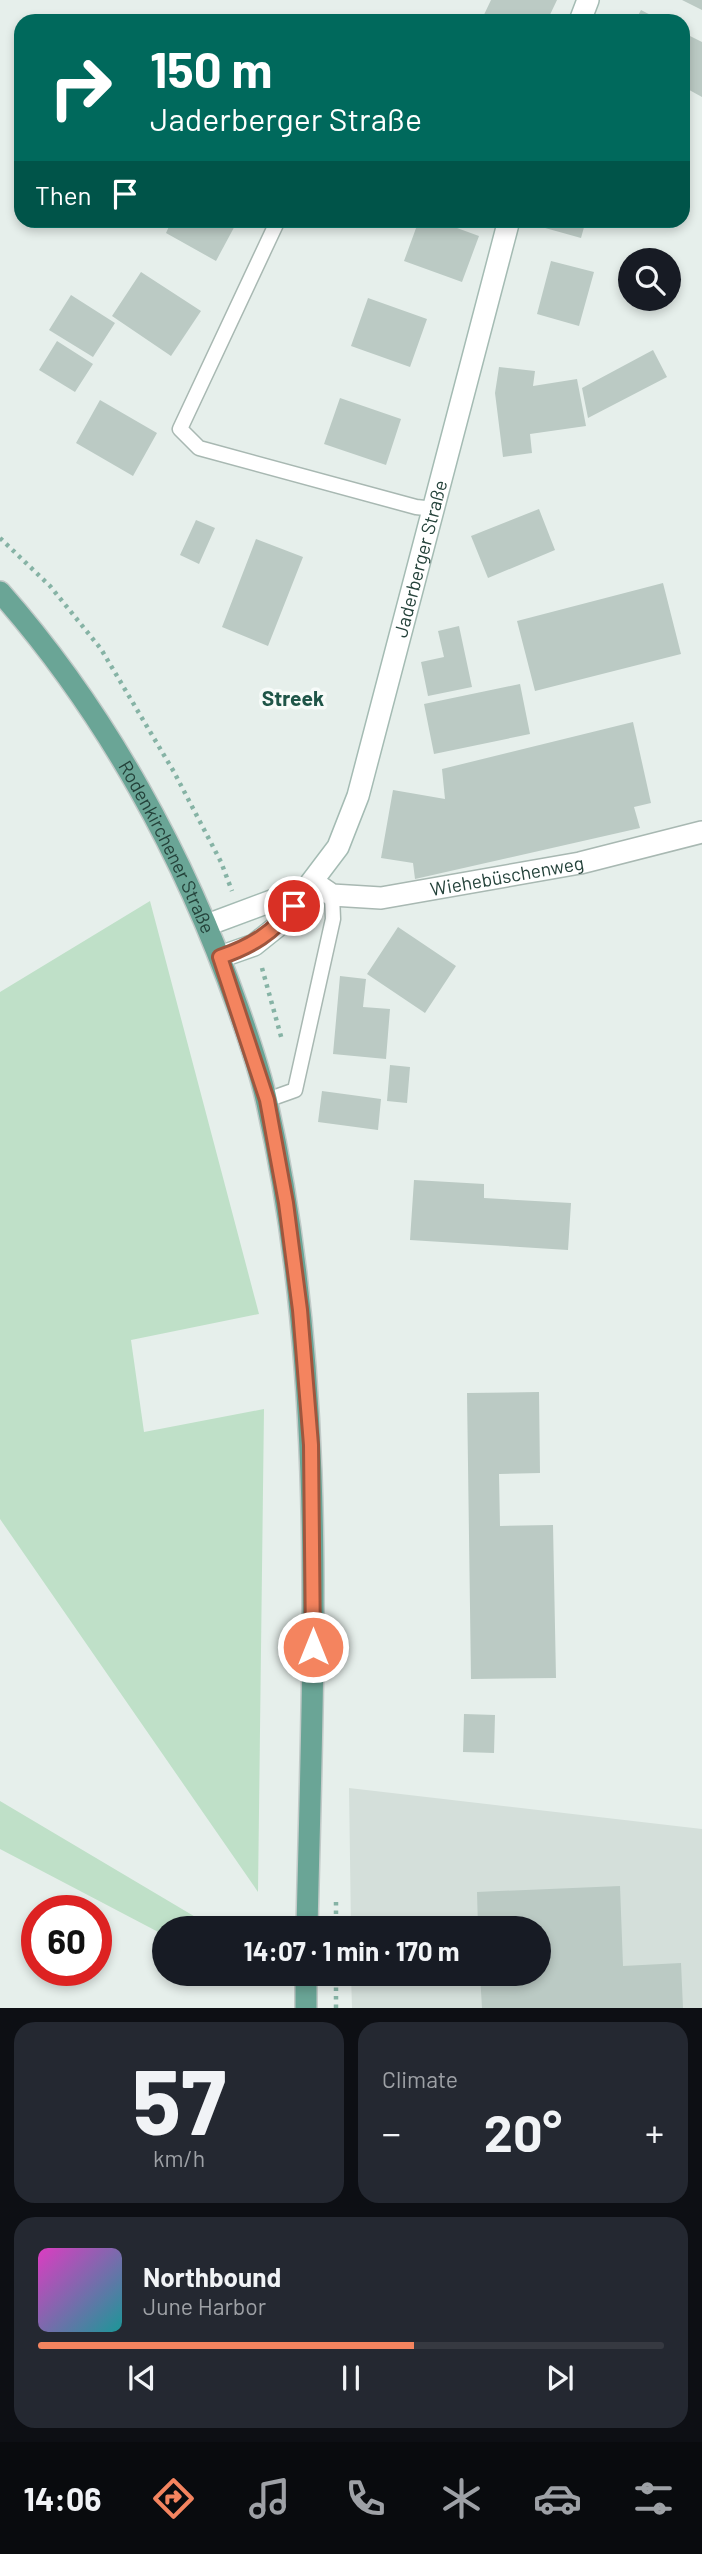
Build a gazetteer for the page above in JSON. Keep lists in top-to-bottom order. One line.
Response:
{"streets":{"main road":["Rodenkirchener Straße"],"street":["Jaderberger Straße","Wiehebüschenweg"]},"crossings":[["Jaderberger Straße","Rodenkirchener Straße"],["Jaderberger Straße","Wiehebüschenweg"]],"districts":["Streek"],"page":{"turn":["150 m","Jaderberger Straße"],"then":"Then","limit":"60","trip":"14:07 · 1 min · 170 m","tile":[["57","km/h"],"Climate"],"heat":["−","20°","+"],"song":["Northbound","June Harbor"],"tabs":"14:06"}}
